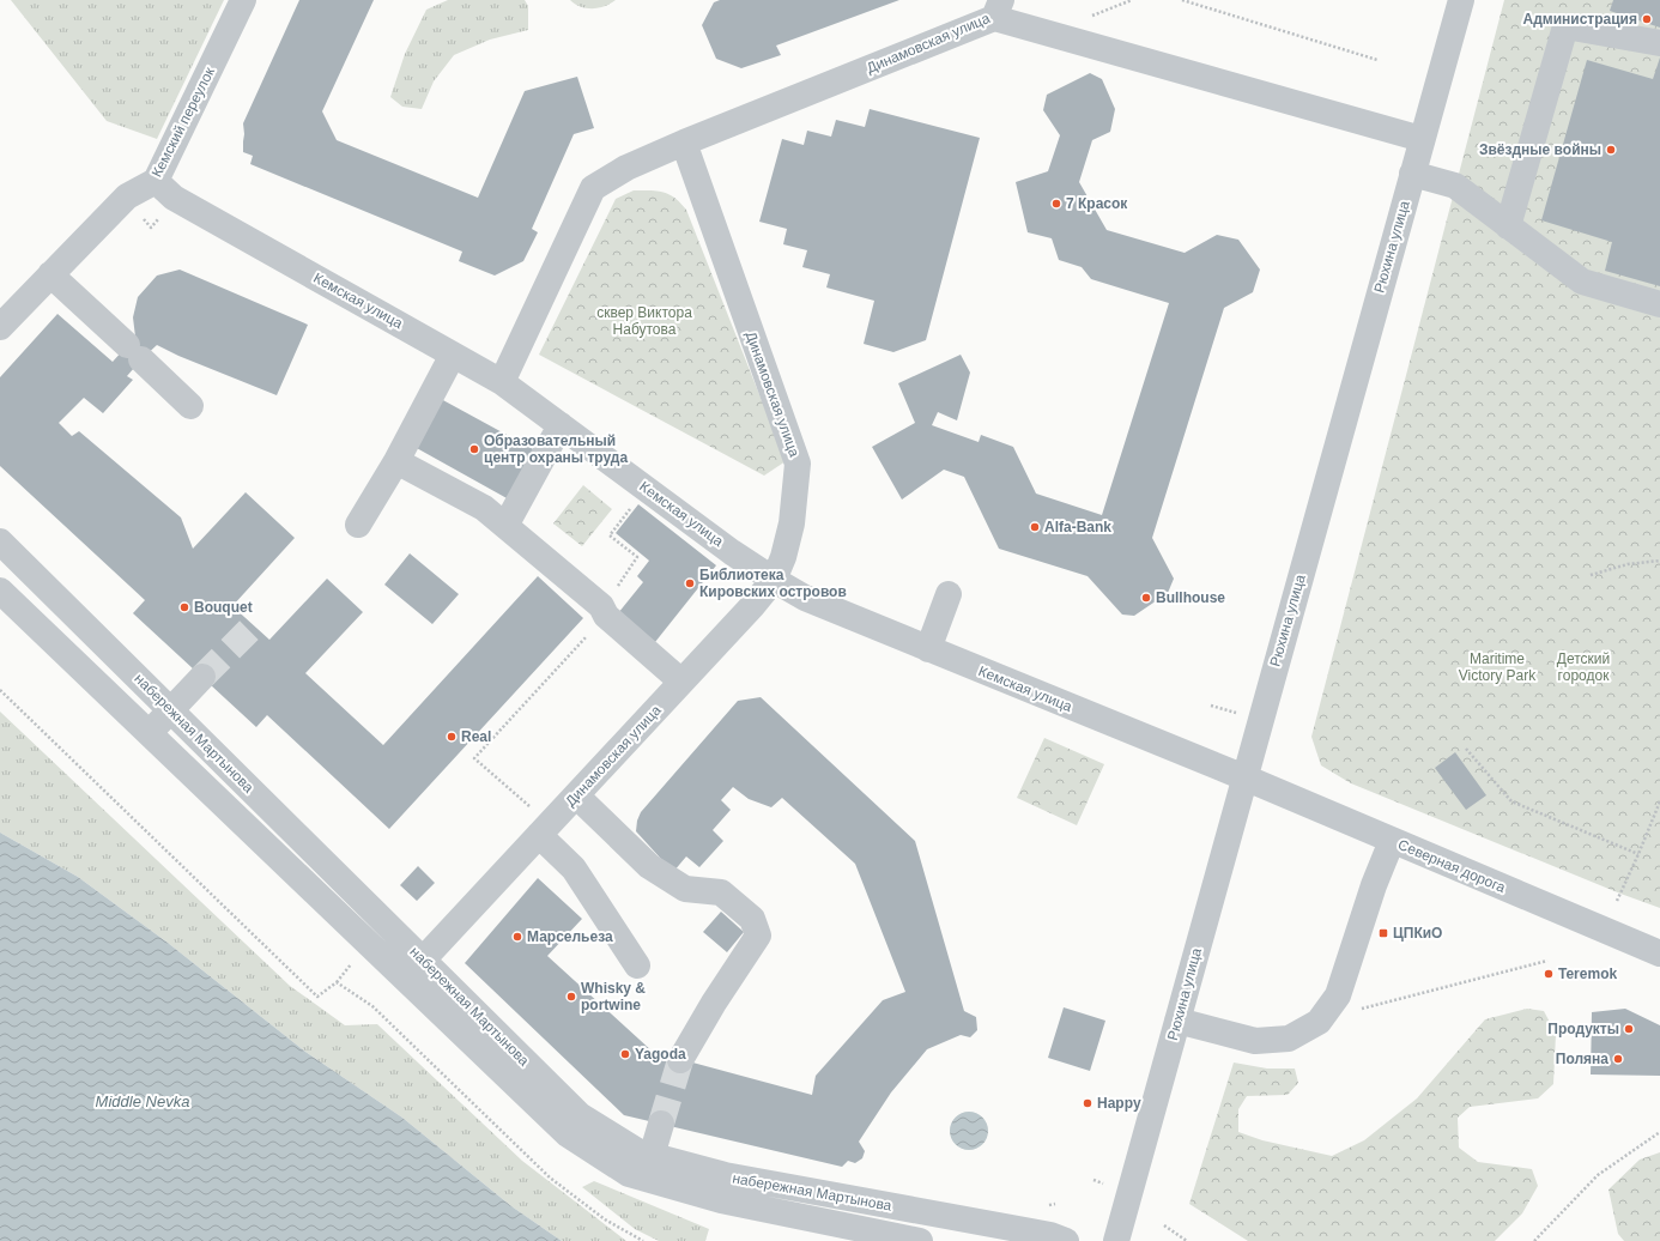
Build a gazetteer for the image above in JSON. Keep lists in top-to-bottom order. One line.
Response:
{"streets":{"street":["Динамовская улица","Кемский переулок","Рюхина улица","Кемская улица","набережная Мартынова","Северная дорога"]},"crossings":[["Динамовская улица","Кемская улица"],["Динамовская улица","набережная Мартынова"],["Кемский переулок","Кемская улица"],["Рюхина улица","Кемская улица"],["Рюхина улица","Северная дорога"],["Кемская улица","Северная дорога"]],"water":["Middle Nevka"],"parks":["сквер Виктора Набутова","Maritime Victory Park","Детский городок"],"places":{"other":["Администрация","Звёздные войны","7 Красок","Образовательный центр охраны труда","Alfa-Bank","Библиотека Кировских островов","Bullhouse","Bouquet","Real","Марсельеза","Teremok","Whisky & portwine","Продукты","Yagoda","Поляна","Happy"],"transit":["ЦПКиО"]}}
